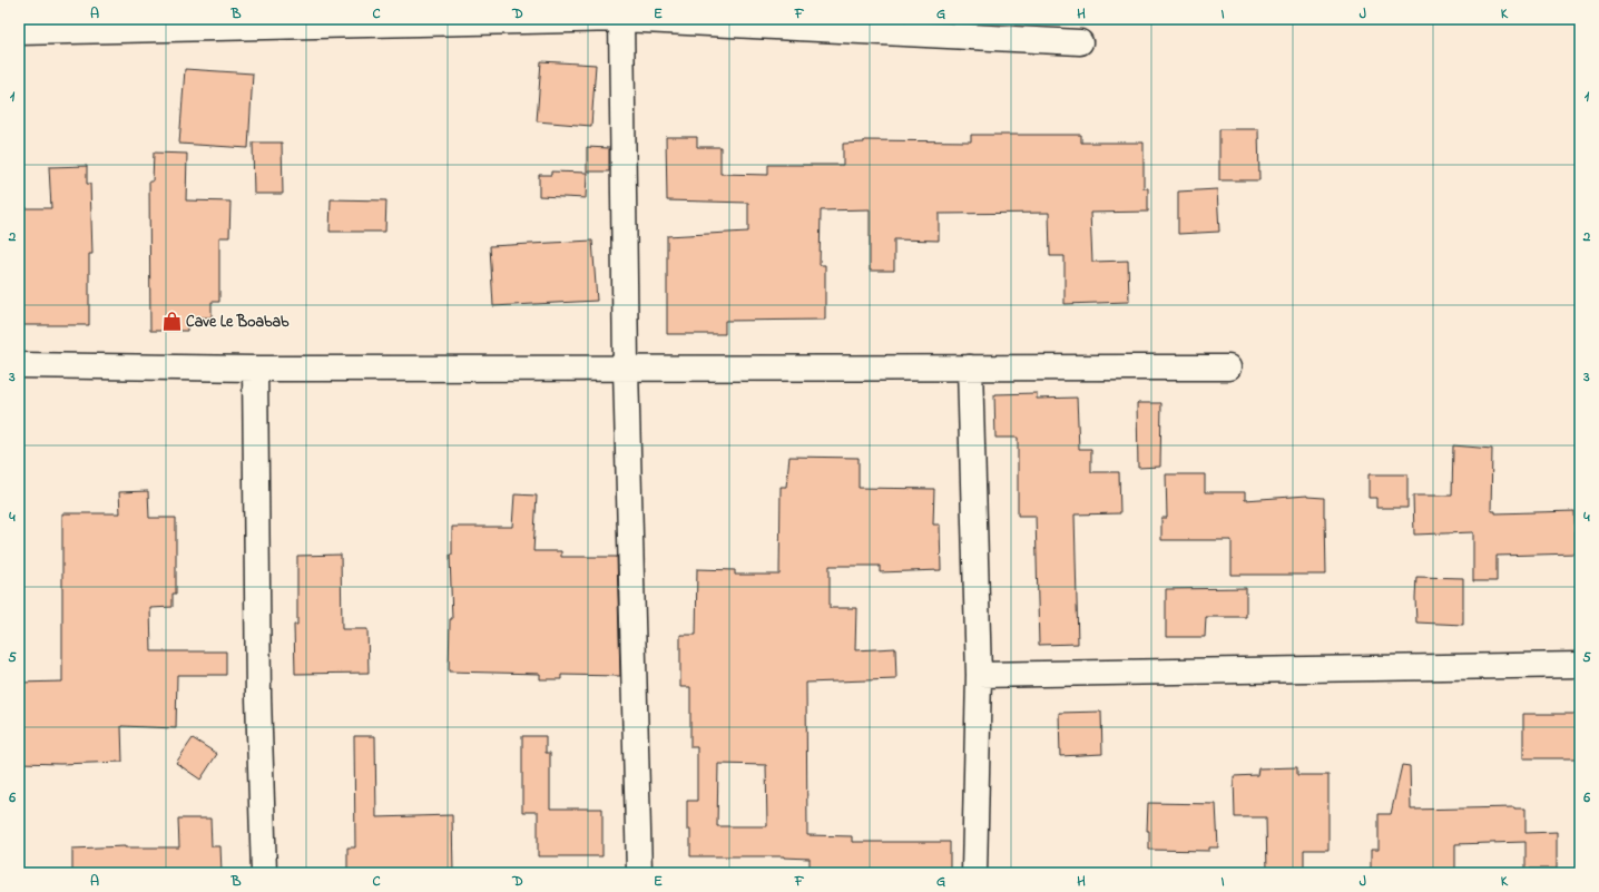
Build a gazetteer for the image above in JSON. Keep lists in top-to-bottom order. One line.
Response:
{"places":{"shop":["Cave Le Boabab"]},"grid":{"columns":["A","B","C","D","E","F","G","H","I","J","K"],"rows":["1","2","3","4","5","6"]}}
